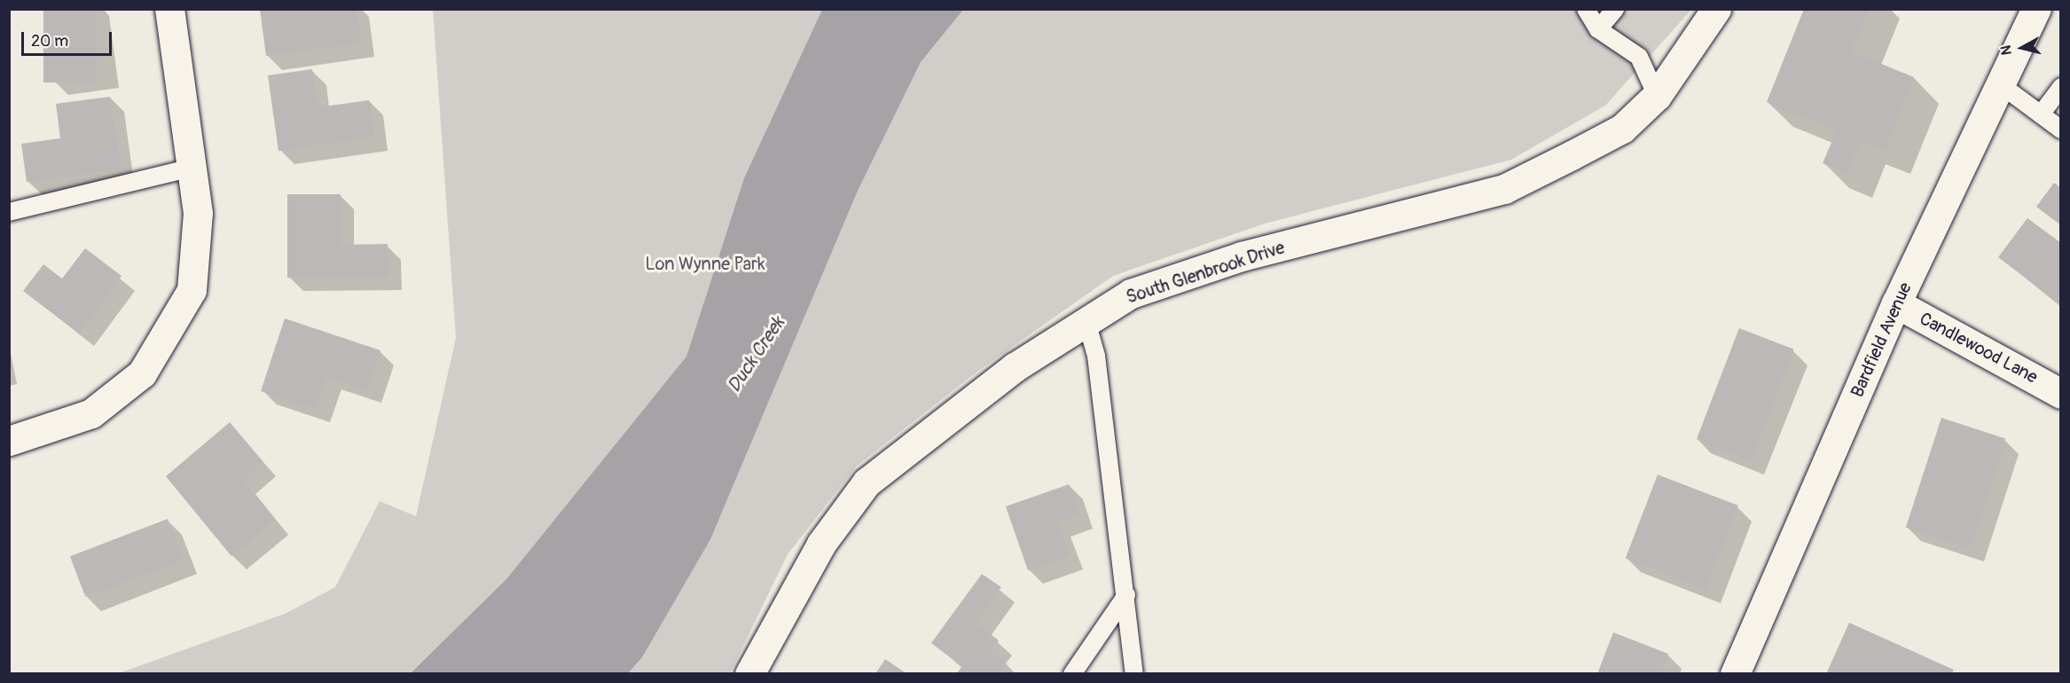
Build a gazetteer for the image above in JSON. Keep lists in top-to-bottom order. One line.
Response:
{"streets":{"street":["South Glenbrook Drive","Bardfield Avenue","Candlewood Lane"]},"crossings":[["Bardfield Avenue","Candlewood Lane"]],"water":["Duck Creek"],"parks":["Lon Wynne Park"],"scale_bar":"20 m","north":"left"}
